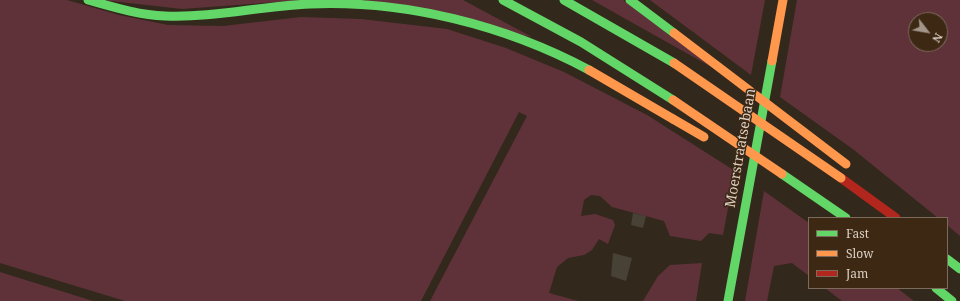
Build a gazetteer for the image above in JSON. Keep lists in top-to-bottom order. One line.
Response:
{"streets":{"main road":["Moerstraatsebaan"]},"legend":["Fast","Slow","Jam"],"north":"bottom right"}
